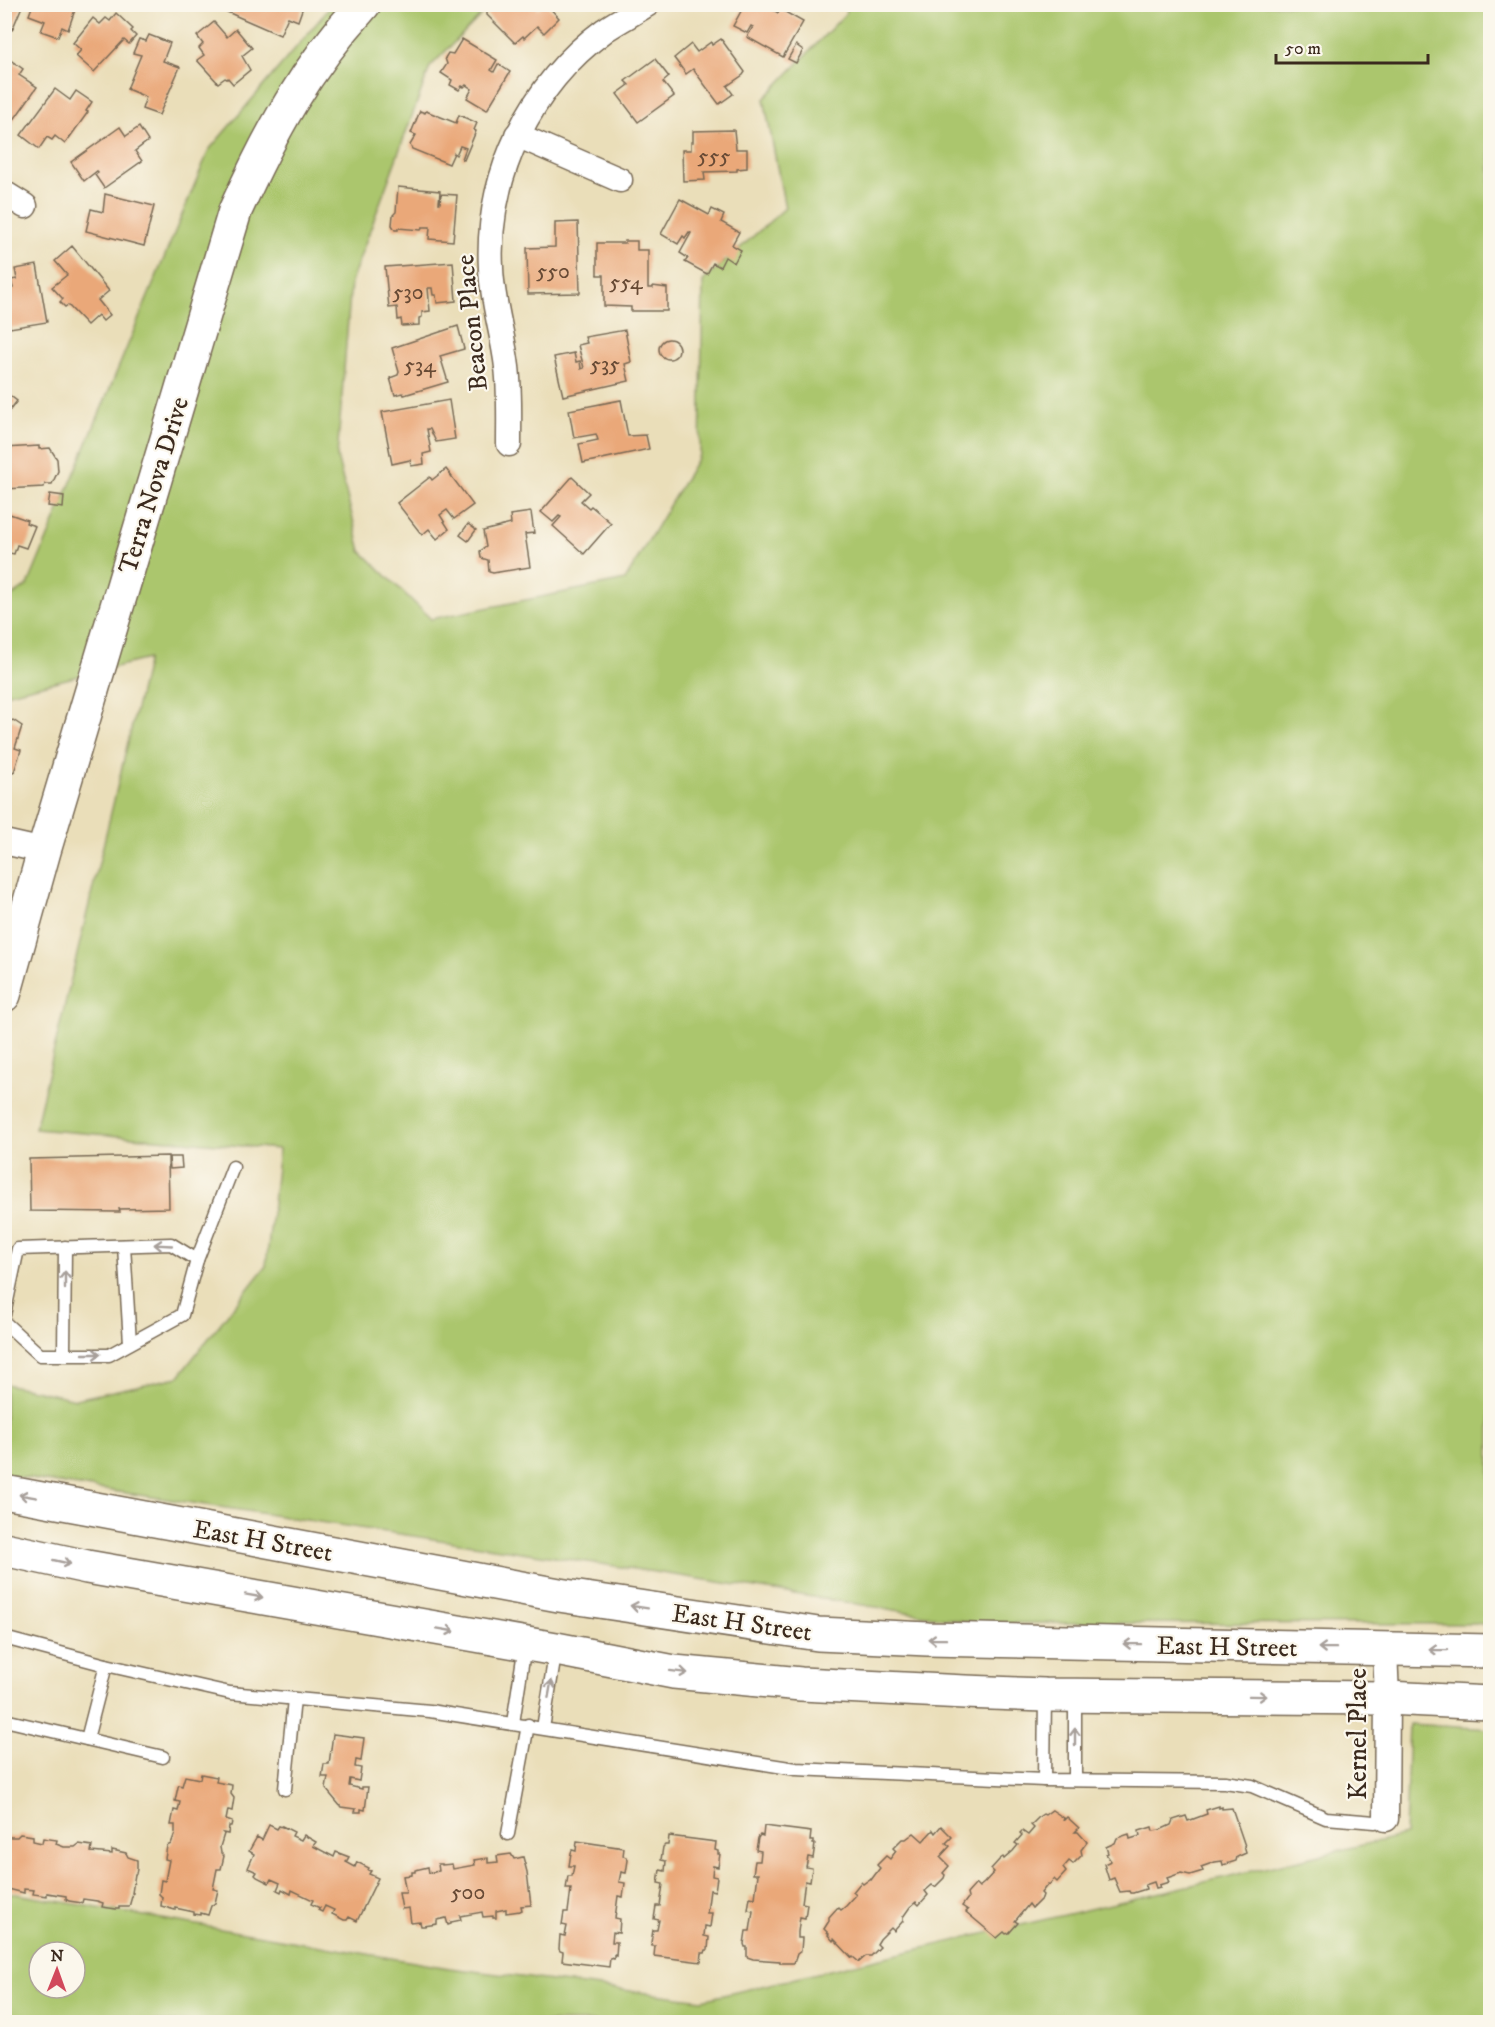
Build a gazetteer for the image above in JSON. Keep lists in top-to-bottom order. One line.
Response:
{"streets":{"main road":["Terra Nova Drive","East H Street"],"street":["Beacon Place","Kernel Place"]},"crossings":[["East H Street","Kernel Place"]],"house_numbers":["555","550","554","530","535","534","500"],"scale_bar":"50 m","north":"top"}
